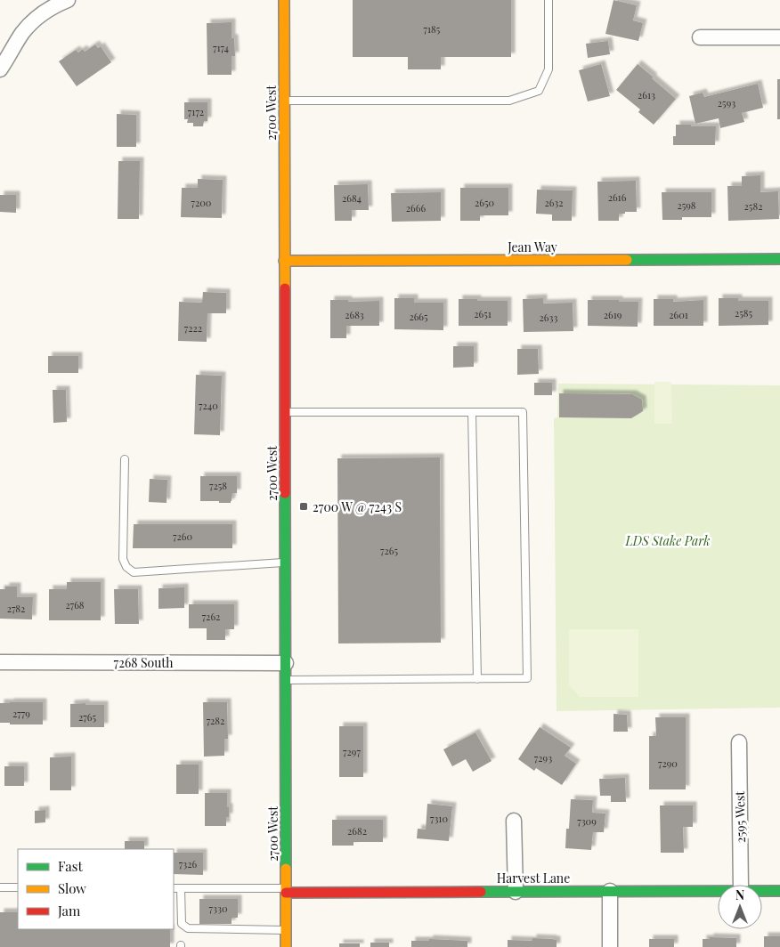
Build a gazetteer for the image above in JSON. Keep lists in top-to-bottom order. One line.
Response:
{"streets":{"street":["2700 West","Jean Way","7268 South","2595 West","Harvest Lane"]},"crossings":[["2700 West","Jean Way"],["2700 West","7268 South"],["2700 West","Harvest Lane"]],"parks":["LDS Stake Park"],"places":{"transit":["2700 W @ 7243 S"]},"house_numbers":["7185","7174","2613","2593","7172","2616","2684","7200","2650","2632","2598","2582","2666","2585","2651","2683","2619","2601","2665","2633","7222","7240","7258","7260","7265","2768","2782","7262","2779","2765","7282","7297","7293","7290","7310","7309","2682","7326","7330"],"legend":["Fast","Slow","Jam"],"north":"top"}
